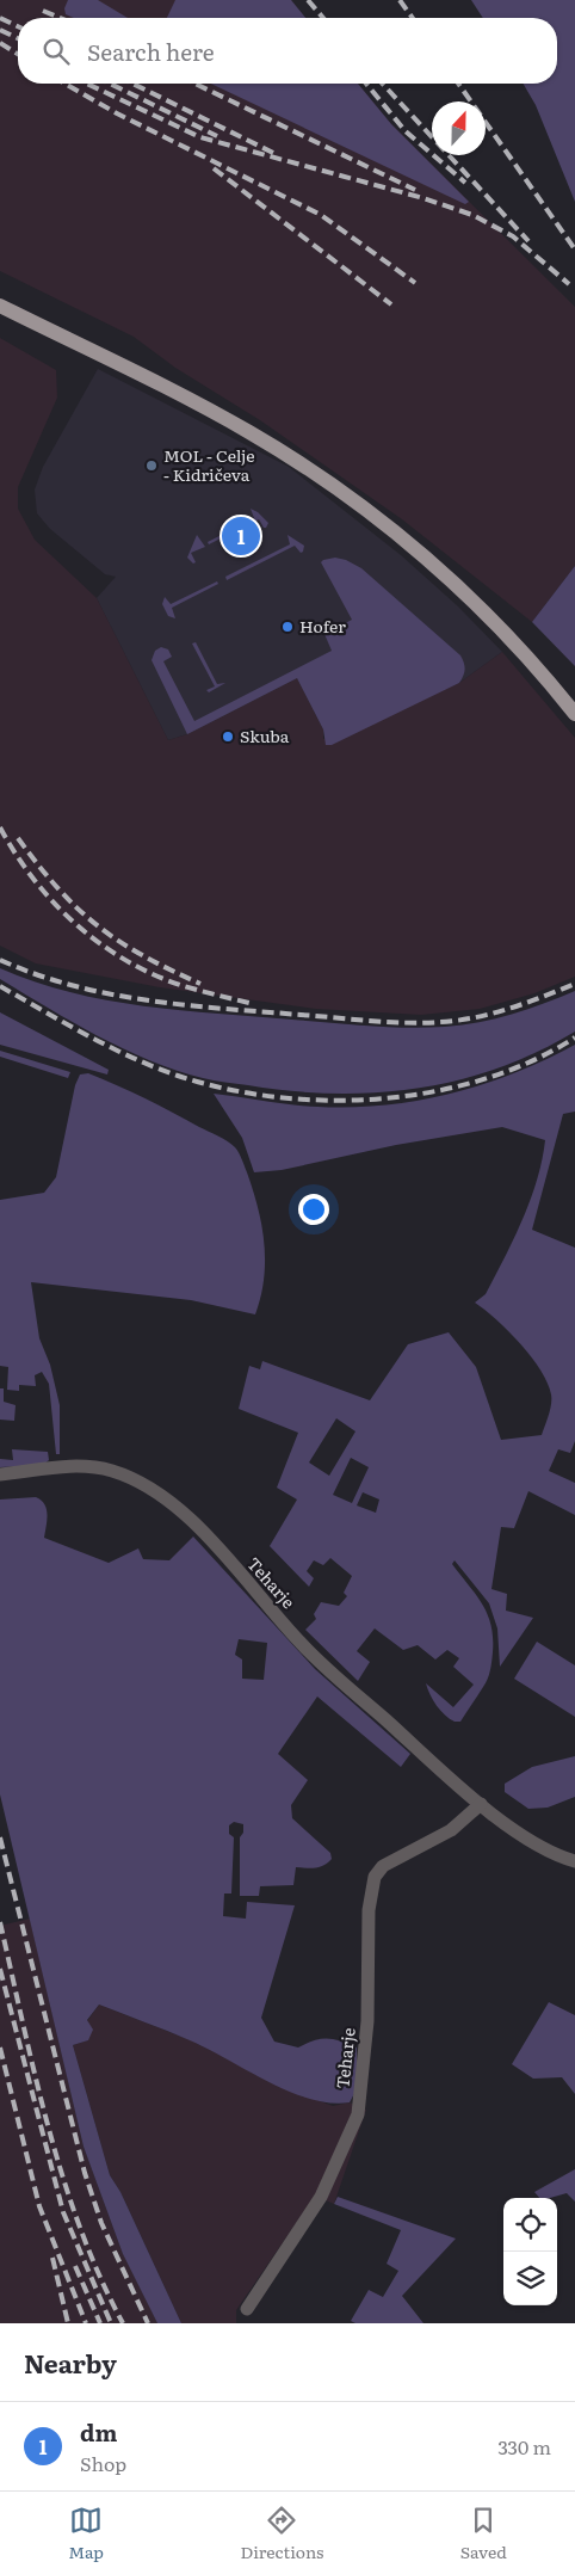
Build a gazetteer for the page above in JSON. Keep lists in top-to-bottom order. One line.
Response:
{"streets":{"street":["Teharje"]},"places":["MOL - Celje - Kidričeva","Hofer","Skuba"],"north":"top","page":{"search":"Search here","pins":"1","heading":"Nearby","list":[{"mark":"1","name":"dm","note":"Shop","value":"330 m"}],"nav":["Map","Directions","Saved"]}}
